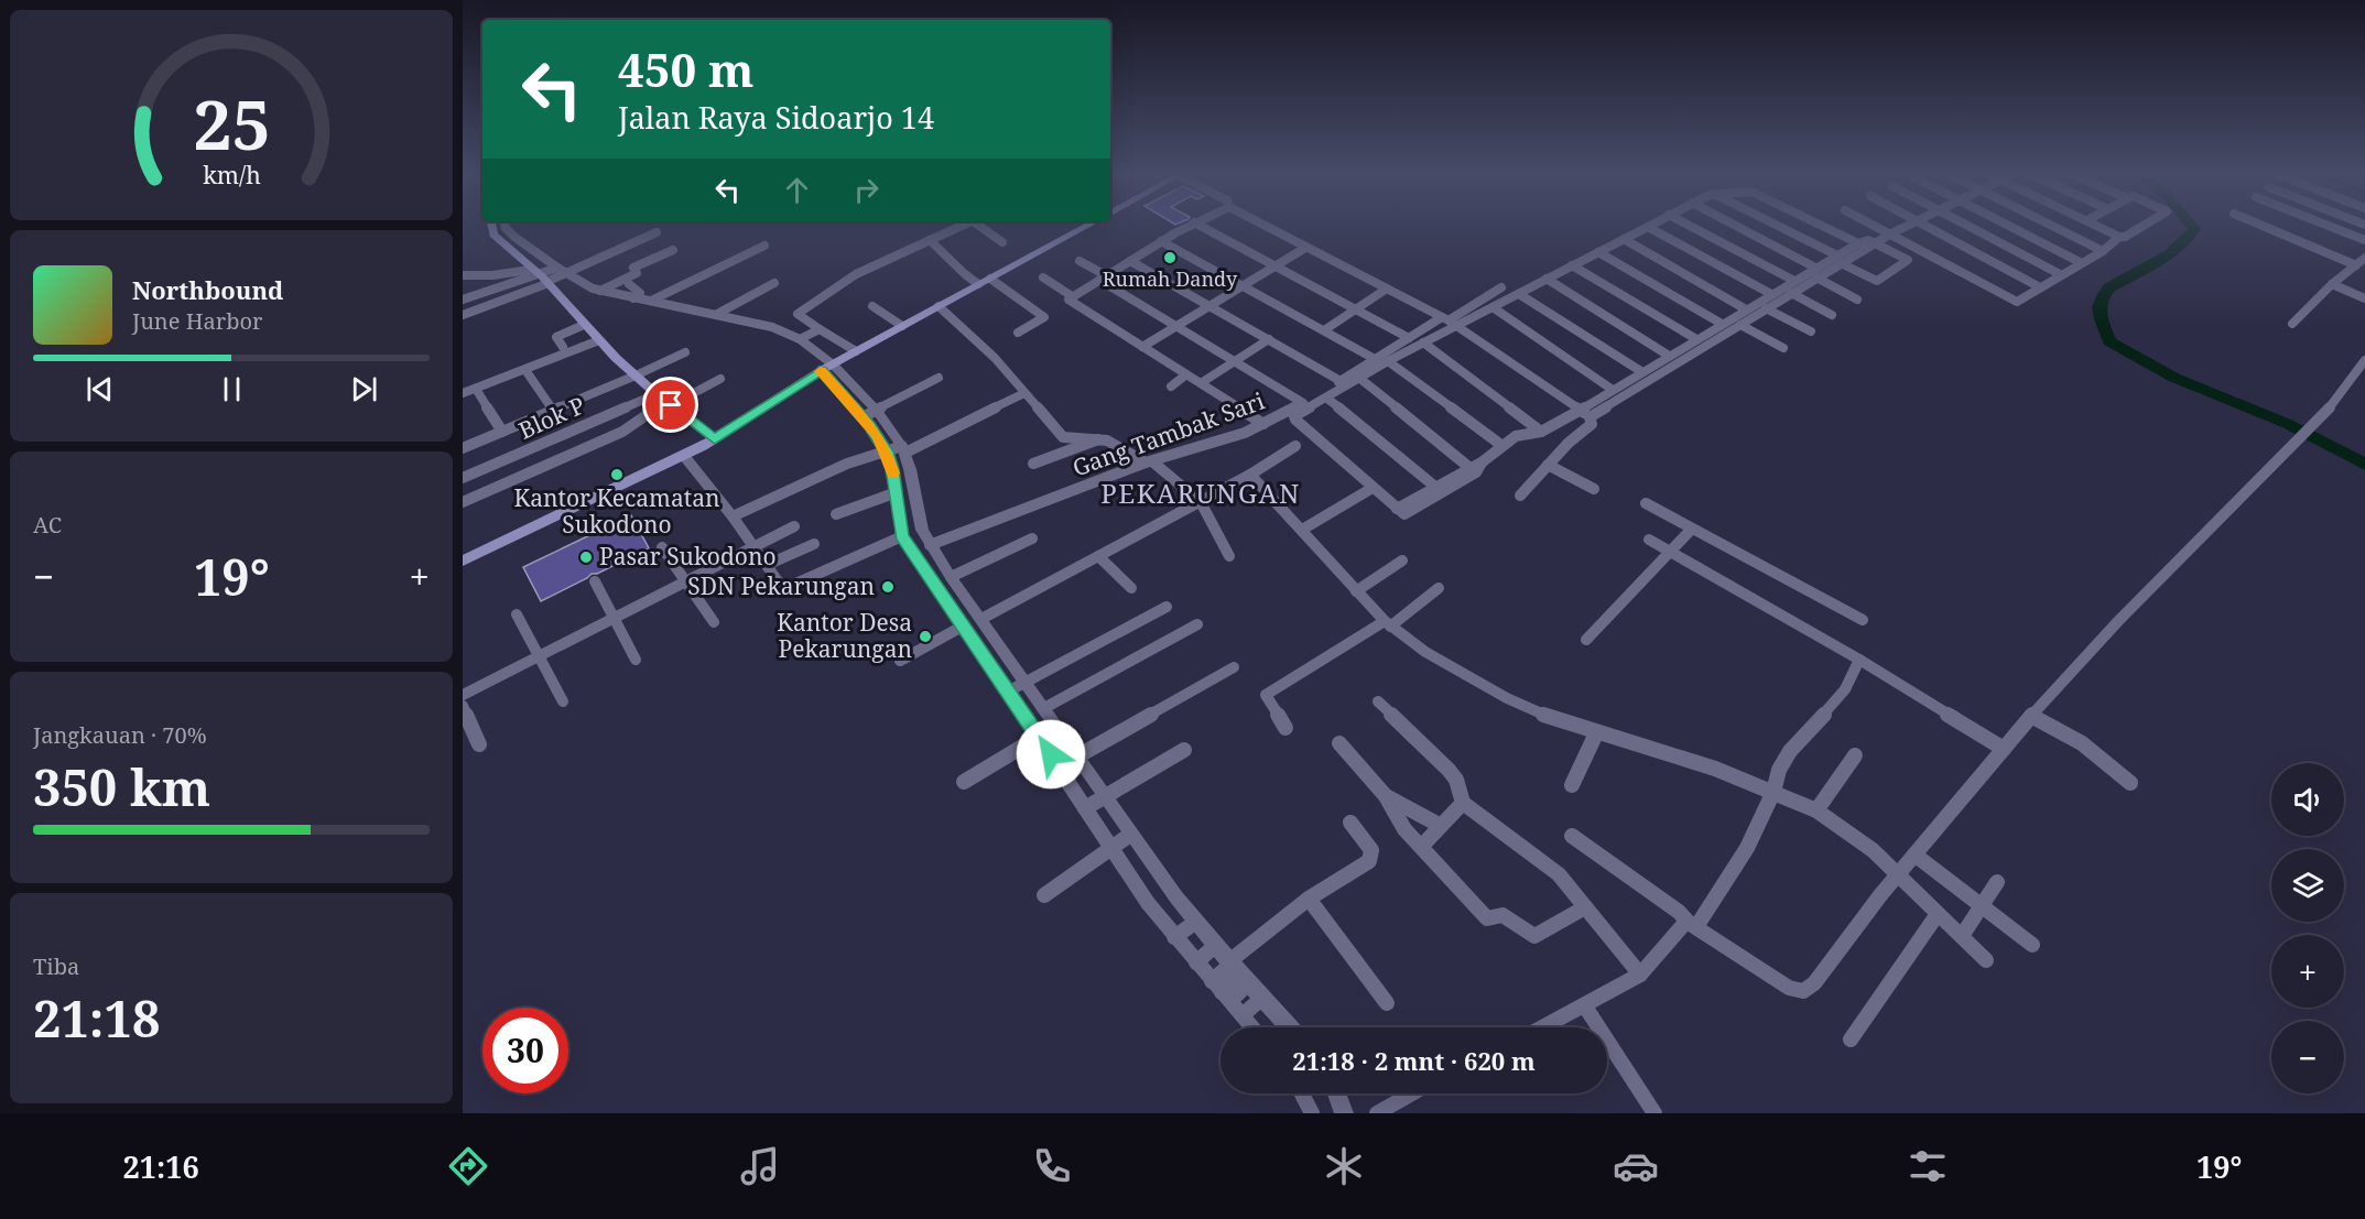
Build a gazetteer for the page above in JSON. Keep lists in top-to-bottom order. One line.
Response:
{"streets":{"street":["Blok P","Gang Tambak Sari"]},"districts":["PEKARUNGAN"],"places":["Rumah Dandy","Kantor Kecamatan Sukodono","Pasar Sukodono","SDN Pekarungan","Kantor Desa Pekarungan"],"page":{"turn":["450 m","Jalan Raya Sidoarjo 14"],"song":["Northbound","June Harbor"],"tile":["AC",["Jangkauan · 70%","350 km"],["Tiba","21:18"]],"heat":["−","19°","+"],"map_buttons":["+","−"],"limit":"30","trip":"21:18 · 2 mnt · 620 m","tabs":["21:16","19°"],"gauge":["25","km/h"]}}
